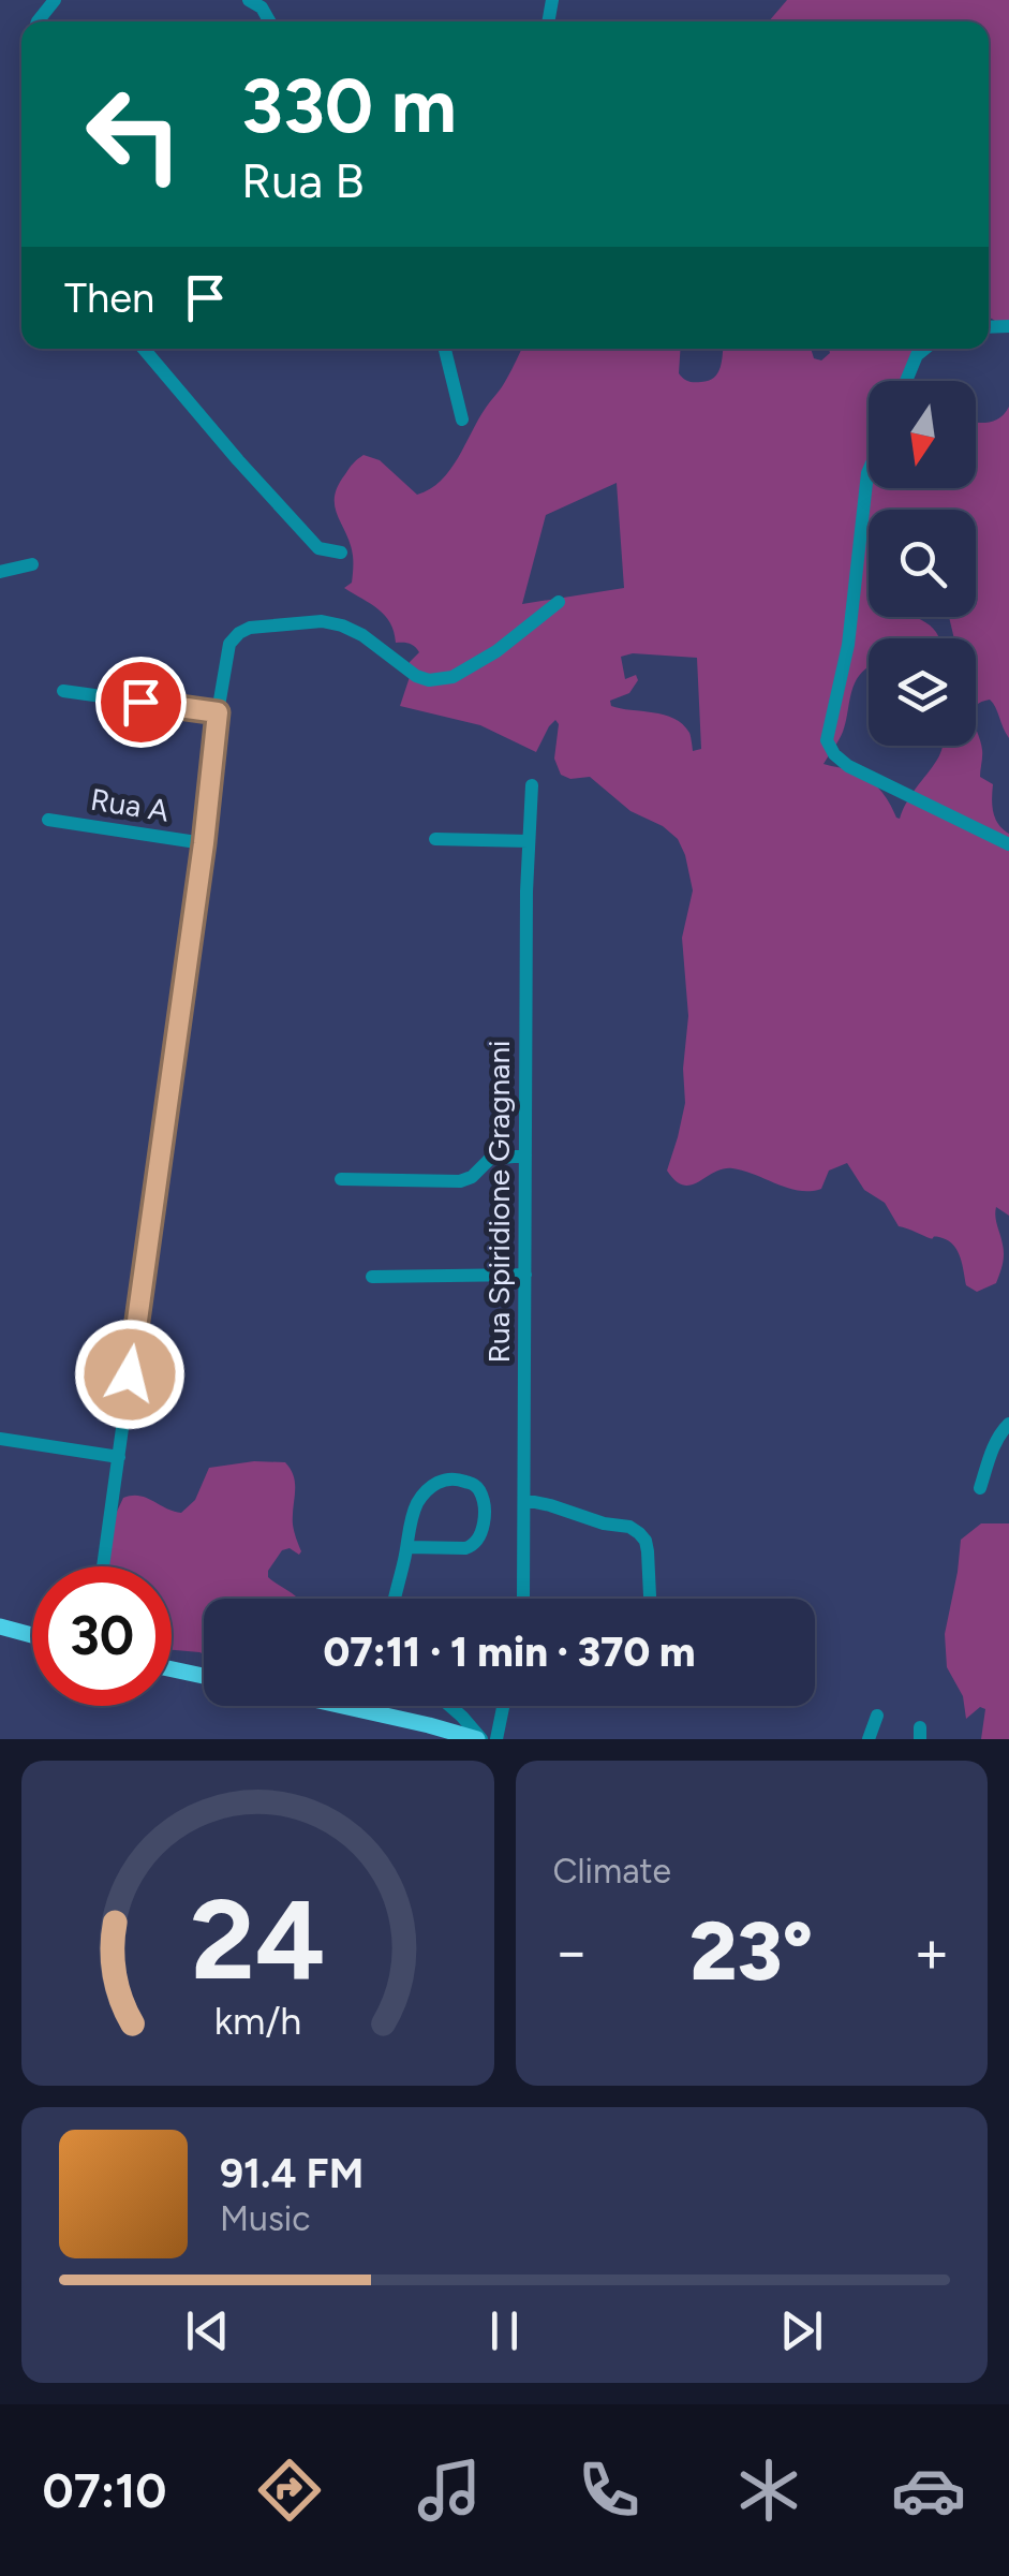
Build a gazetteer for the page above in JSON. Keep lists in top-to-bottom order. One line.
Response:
{"streets":{"street":["Rua A","Rua Spiridione Gragnani"]},"north":"bottom","page":{"turn":["330 m","Rua B"],"then":"Then","limit":"30","trip":"07:11 · 1 min · 370 m","tile":"Climate","heat":["−","23°","+"],"song":["91.4 FM","Music"],"tabs":"07:10","gauge":["24","km/h"]}}
